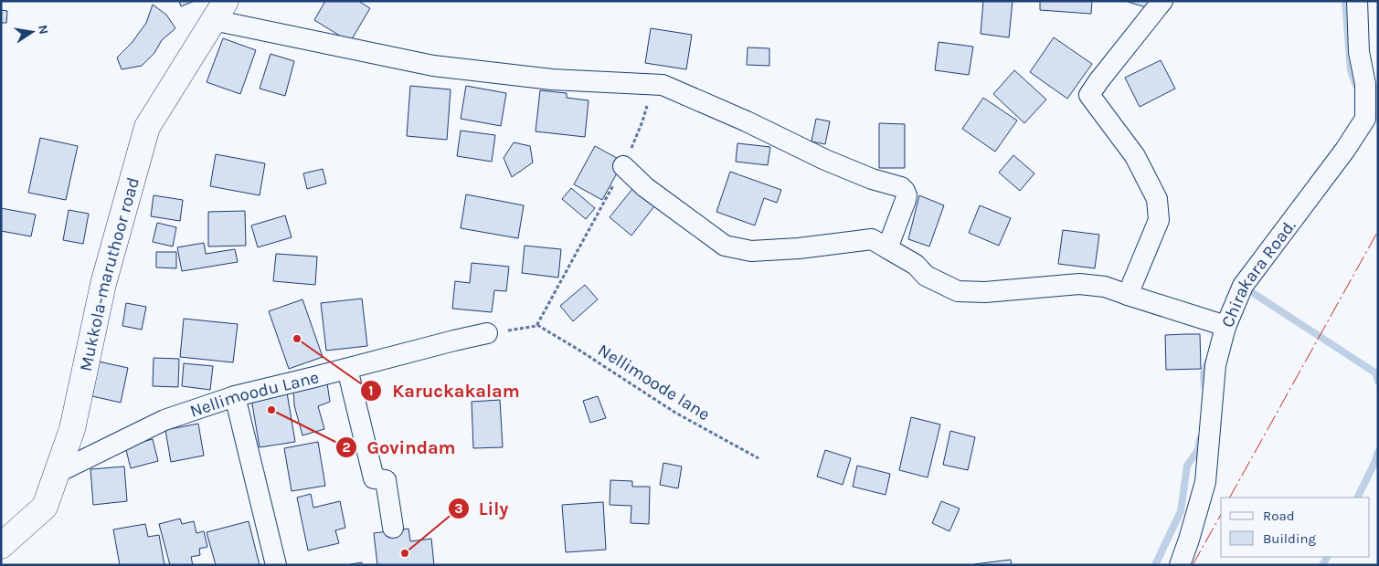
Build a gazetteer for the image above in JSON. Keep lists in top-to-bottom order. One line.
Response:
{"streets":{"street":["Mukkola-maruthoor road","Chirakara Road.","Nellimoodu Lane"],"path":["Nellimoode lane"]},"crossings":[["Mukkola-maruthoor road","Nellimoodu Lane"]],"places":["Karuckakalam","Govindam","Lily"],"legend":["Road","Building"],"north":"right"}
